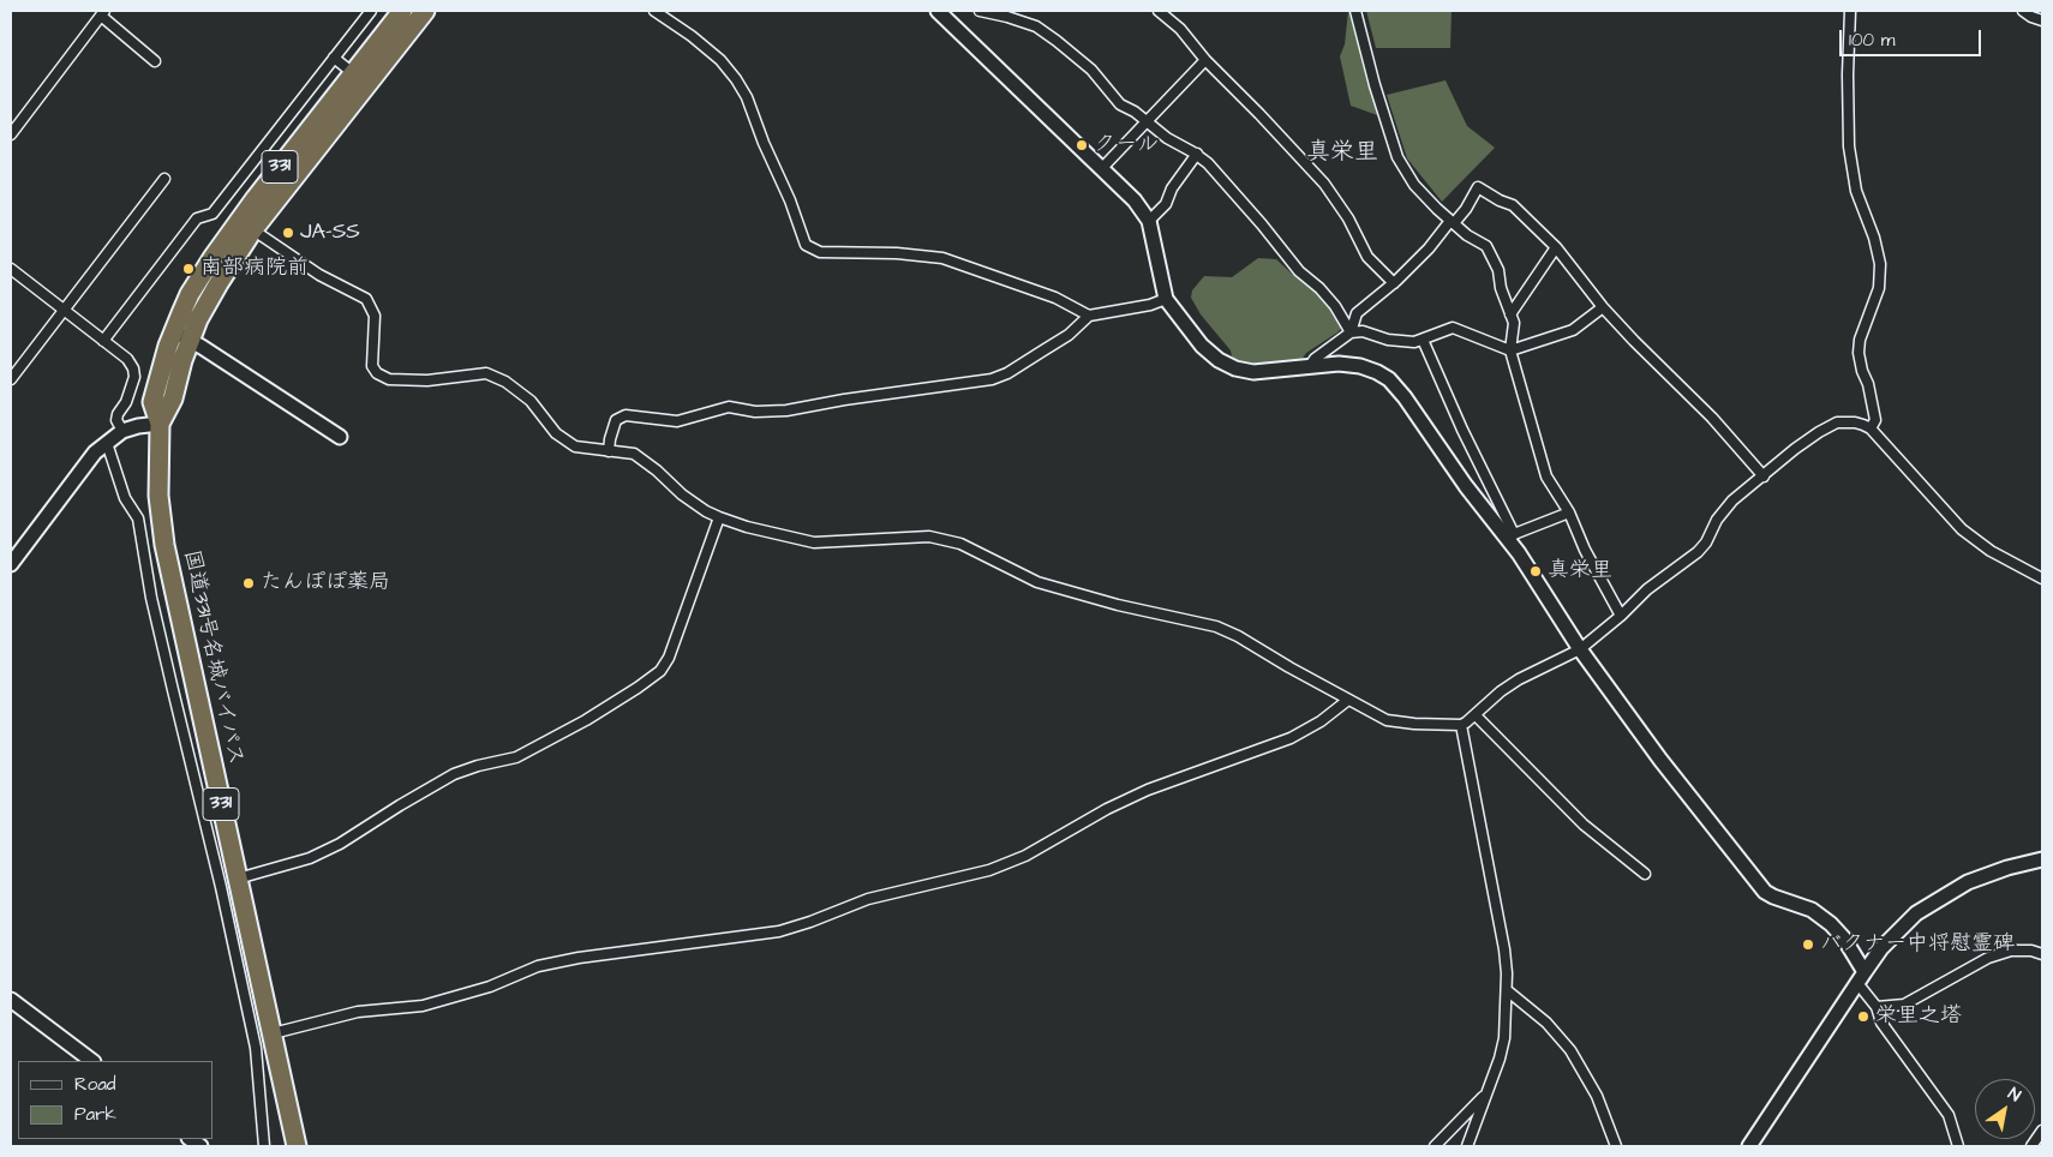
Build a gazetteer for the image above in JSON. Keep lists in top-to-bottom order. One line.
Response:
{"streets":{"highway":["331","国道331号名城バイパス"]},"crossings":[["331","国道331号名城バイパス"]],"districts":["真栄里"],"places":["クール","JA-SS","南部病院前","真栄里","たんぽぽ薬局","バクナー中将慰霊碑","栄里之塔"],"legend":["Road","Park"],"scale_bar":"100 m","north":"top right"}
